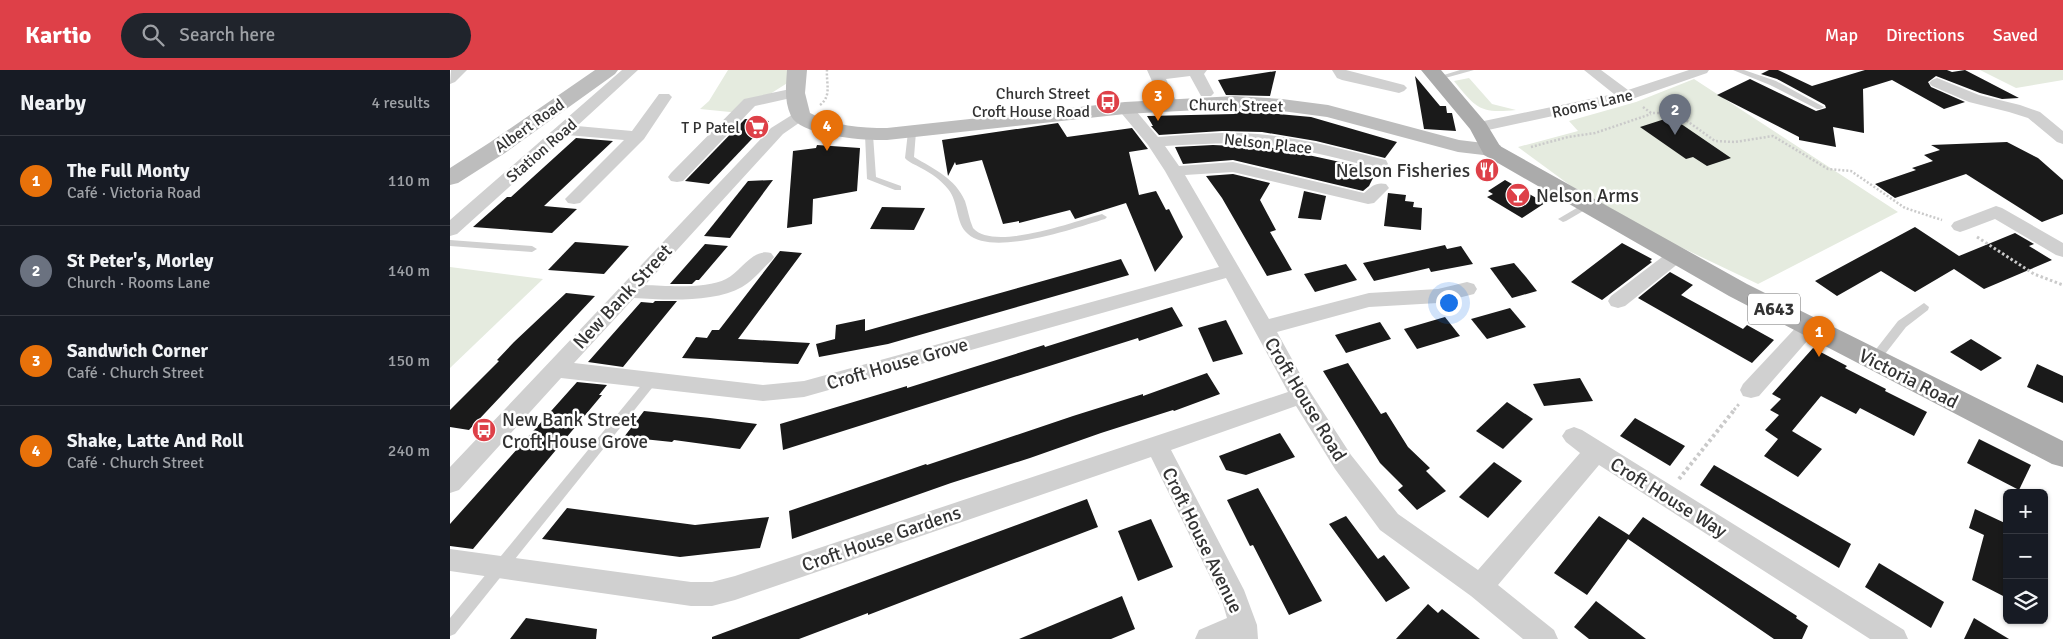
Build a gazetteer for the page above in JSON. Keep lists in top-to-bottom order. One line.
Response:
{"streets":{"main road":["Church Street","Albert Road","A643","Victoria Road"],"street":["Rooms Lane","Nelson Place","Station Road","New Bank Street","Croft House Grove","Croft House Road","Croft House Way","Croft House Gardens","Croft House Avenue"]},"crossings":[["Rooms Lane","Victoria Road"],["Church Street","New Bank Street"],["Church Street","Victoria Road"],["Church Street","Croft House Road"],["Nelson Place","Croft House Road"],["New Bank Street","Croft House Grove"],["Croft House Grove","Croft House Road"],["Croft House Road","Croft House Way"],["Croft House Road","Croft House Gardens"],["Croft House Gardens","Croft House Avenue"]],"places":{"bus stop":["Church Street Croft House Road","New Bank Street Croft House Grove"],"supermarket":["T P Patel"],"restaurant":["Nelson Fisheries"],"bar":["Nelson Arms"]},"page":{"header":"Kartio","search":"Search here","nav":["Map","Directions","Saved"],"heading":["Nearby","4 results"],"pins":["3","2","4","1"],"list":[{"mark":"1","name":"The Full Monty","note":"Café · Victoria Road","value":"110 m"},{"mark":"2","name":"St Peter's, Morley","note":"Church · Rooms Lane","value":"140 m"},{"mark":"3","name":"Sandwich Corner","note":"Café · Church Street","value":"150 m"},{"mark":"4","name":"Shake, Latte And Roll","note":"Café · Church Street","value":"240 m"}],"map_buttons":["+","−"]}}
